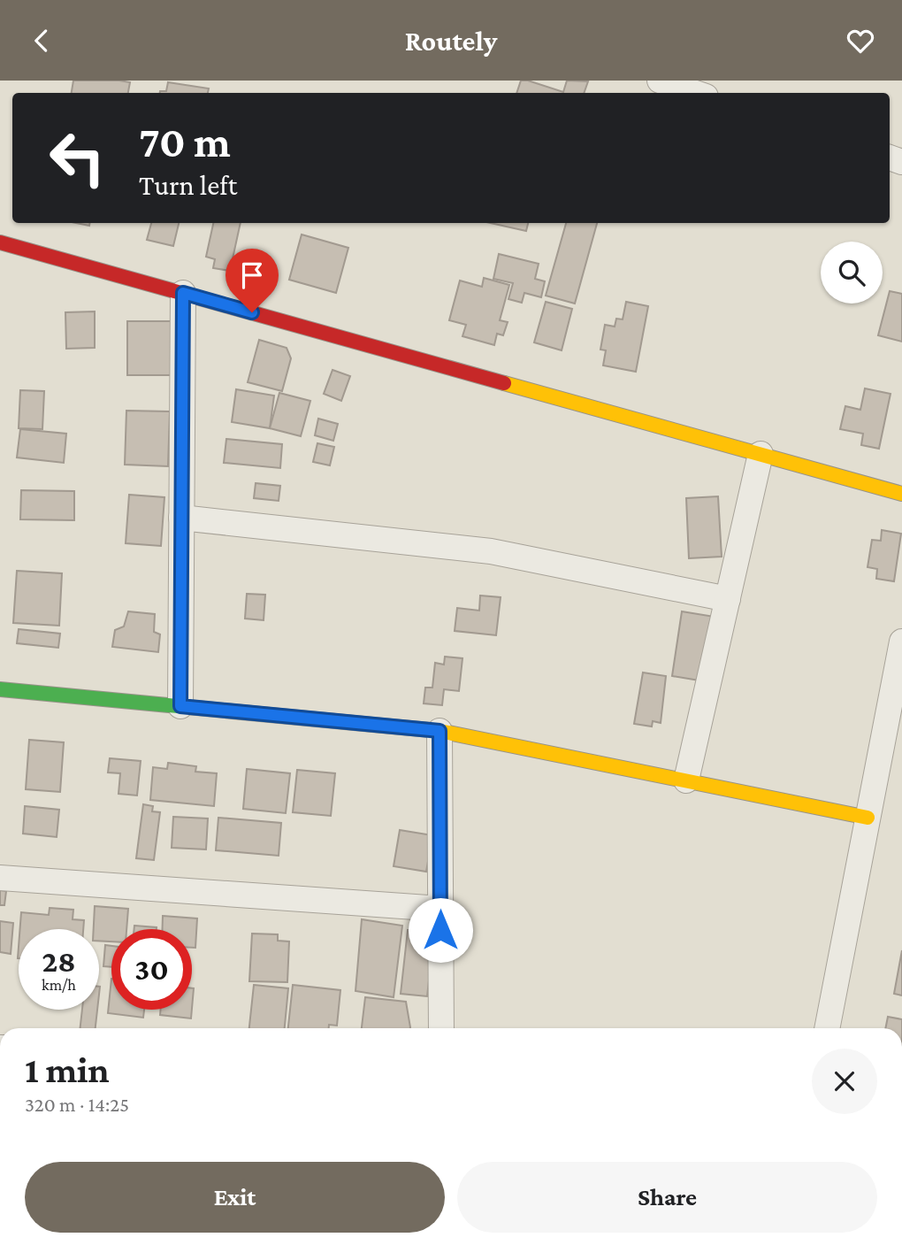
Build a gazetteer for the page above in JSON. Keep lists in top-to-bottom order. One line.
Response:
{"page":{"header":"Routely","turn":["70 m","Turn left"],"speed":"28 km/h","limit":"30","heading":["1 min","320 m · 14:25"],"buttons":["Exit","Share"]}}
